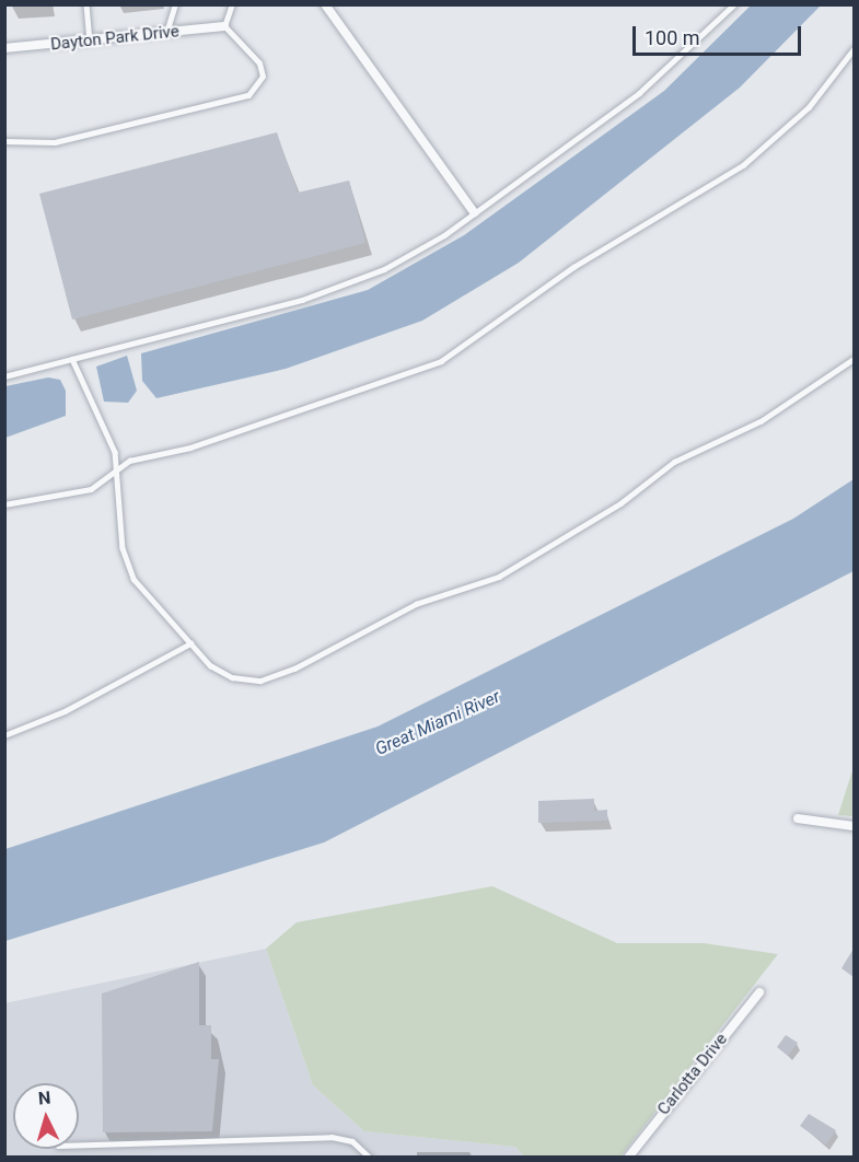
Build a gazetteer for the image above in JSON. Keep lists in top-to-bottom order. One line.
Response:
{"streets":{"street":["Dayton Park Drive","Carlotta Drive"]},"water":["Great Miami River"],"scale_bar":"100 m","north":"top"}
